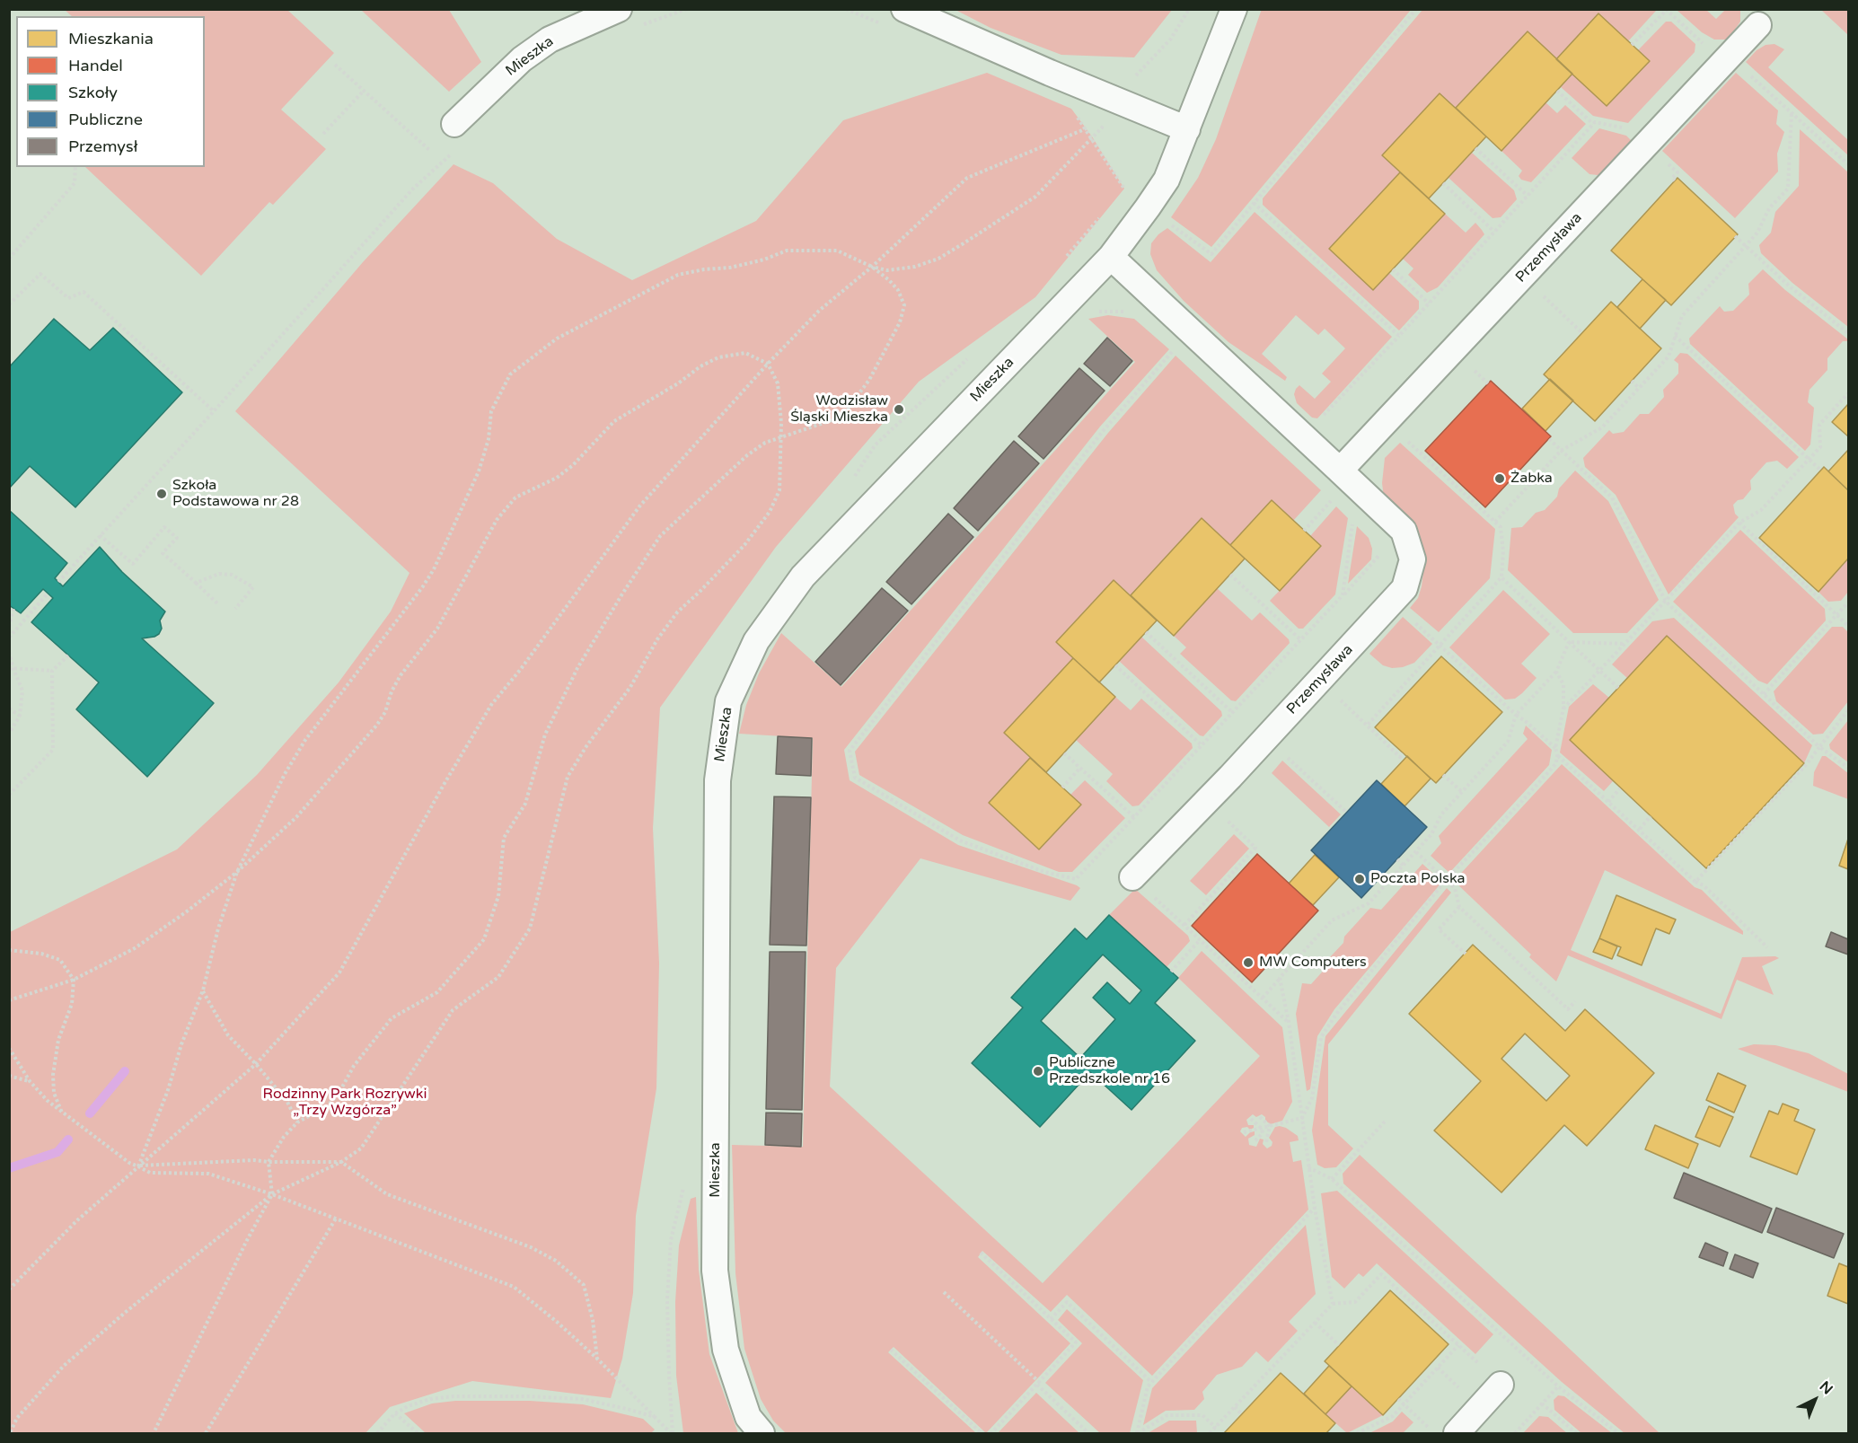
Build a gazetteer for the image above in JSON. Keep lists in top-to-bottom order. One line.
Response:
{"streets":{"street":["Mieszka","Przemysława"]},"crossings":[["Mieszka","Przemysława"]],"parks":["Rodzinny Park Rozrywki „Trzy Wzgórza”"],"places":["Wodzisław Śląski Mieszka","Żabka","Szkoła Podstawowa nr 28","Poczta Polska","MW Computers","Publiczne Przedszkole nr 16"],"legend":["Mieszkania","Handel","Szkoły","Publiczne","Przemysł"],"north":"top right"}
